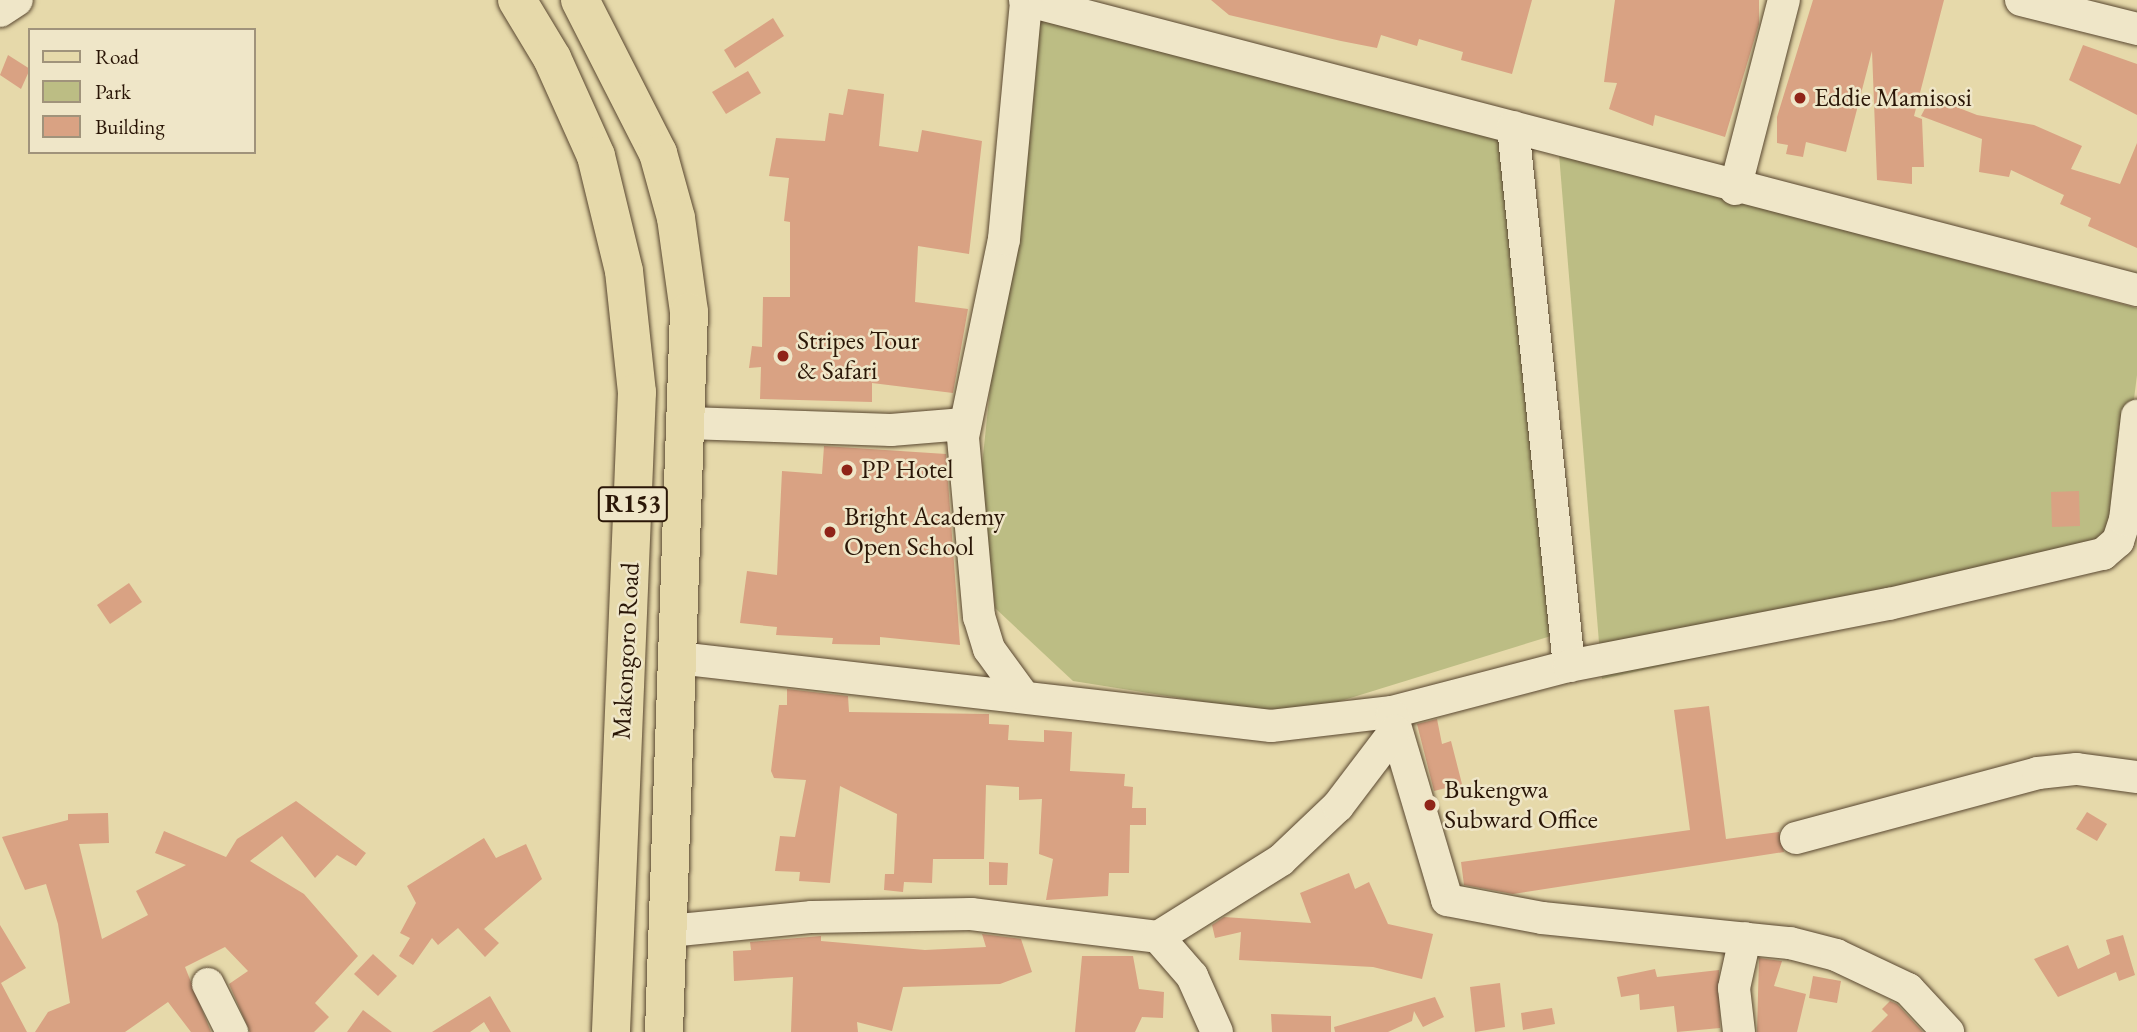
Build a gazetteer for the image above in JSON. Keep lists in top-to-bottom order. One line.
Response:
{"streets":{"main road":["R153","Makongoro Road"]},"places":["Eddie Mamisosi","Stripes Tour & Safari","PP Hotel","Bright Academy Open School","Bukengwa Subward Office"],"legend":["Road","Park","Building"]}
